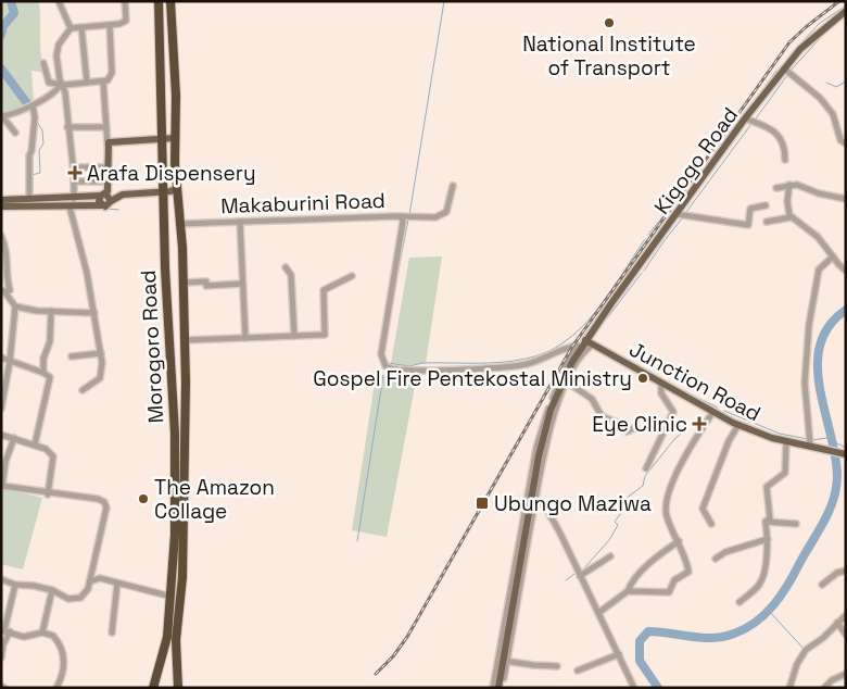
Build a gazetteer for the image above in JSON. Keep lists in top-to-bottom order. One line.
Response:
{"streets":{"highway":["Morogoro Road"],"main road":["Kigogo Road","Junction Road"],"street":["Makaburini Road"]},"crossings":[["Kigogo Road","Makaburini Road"],["Kigogo Road","Junction Road"],["Makaburini Road","Morogoro Road"],["Makaburini Road","Junction Road"]],"places":{"other":["National Institute of Transport","Gospel Fire Pentekostal Ministry","The Amazon Collage"],"health":["Arafa Dispensery","Eye Clinic"],"transit":["Ubungo Maziwa"]}}
